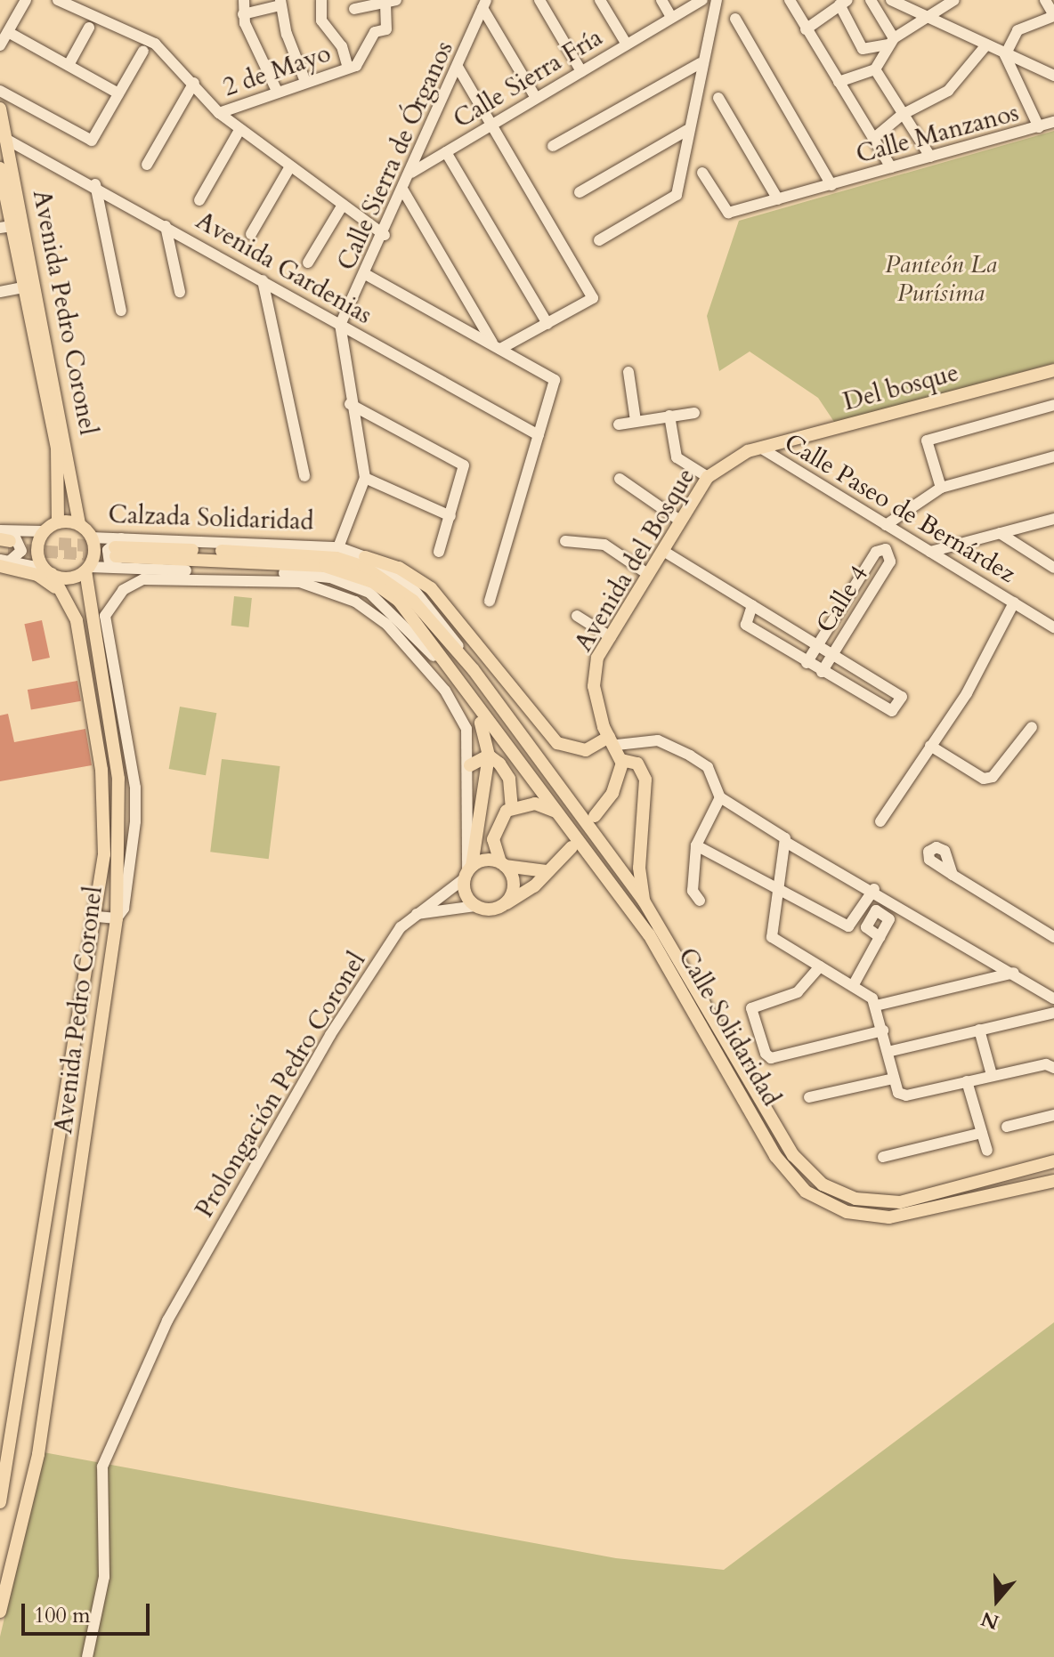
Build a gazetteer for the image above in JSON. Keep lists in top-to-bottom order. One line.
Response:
{"streets":{"main road":["Avenida Pedro Coronel","Del bosque","Calzada Solidaridad","Avenida del Bosque","Calle Solidaridad"],"street":["2 de Mayo","Calle Sierra Fría","Calle Manzanos","Calle Sierra de Órganos","Avenida Gardenias","Calle Paseo de Bernárdez","Calle 4","Prolongación Pedro Coronel"]},"crossings":[["Calle Sierra Fría","Calle Sierra de Órganos"],["Calle Sierra de Órganos","Avenida Gardenias"],["Avenida Gardenias","Avenida Pedro Coronel"],["Avenida Pedro Coronel","Calzada Solidaridad"],["Del bosque","Calle Paseo de Bernárdez"],["Del bosque","Avenida del Bosque"],["Calle Paseo de Bernárdez","Avenida del Bosque"],["Calzada Solidaridad","Calle Solidaridad"]],"parks":["Panteón La Purísima"],"scale_bar":"100 m","north":"bottom"}
